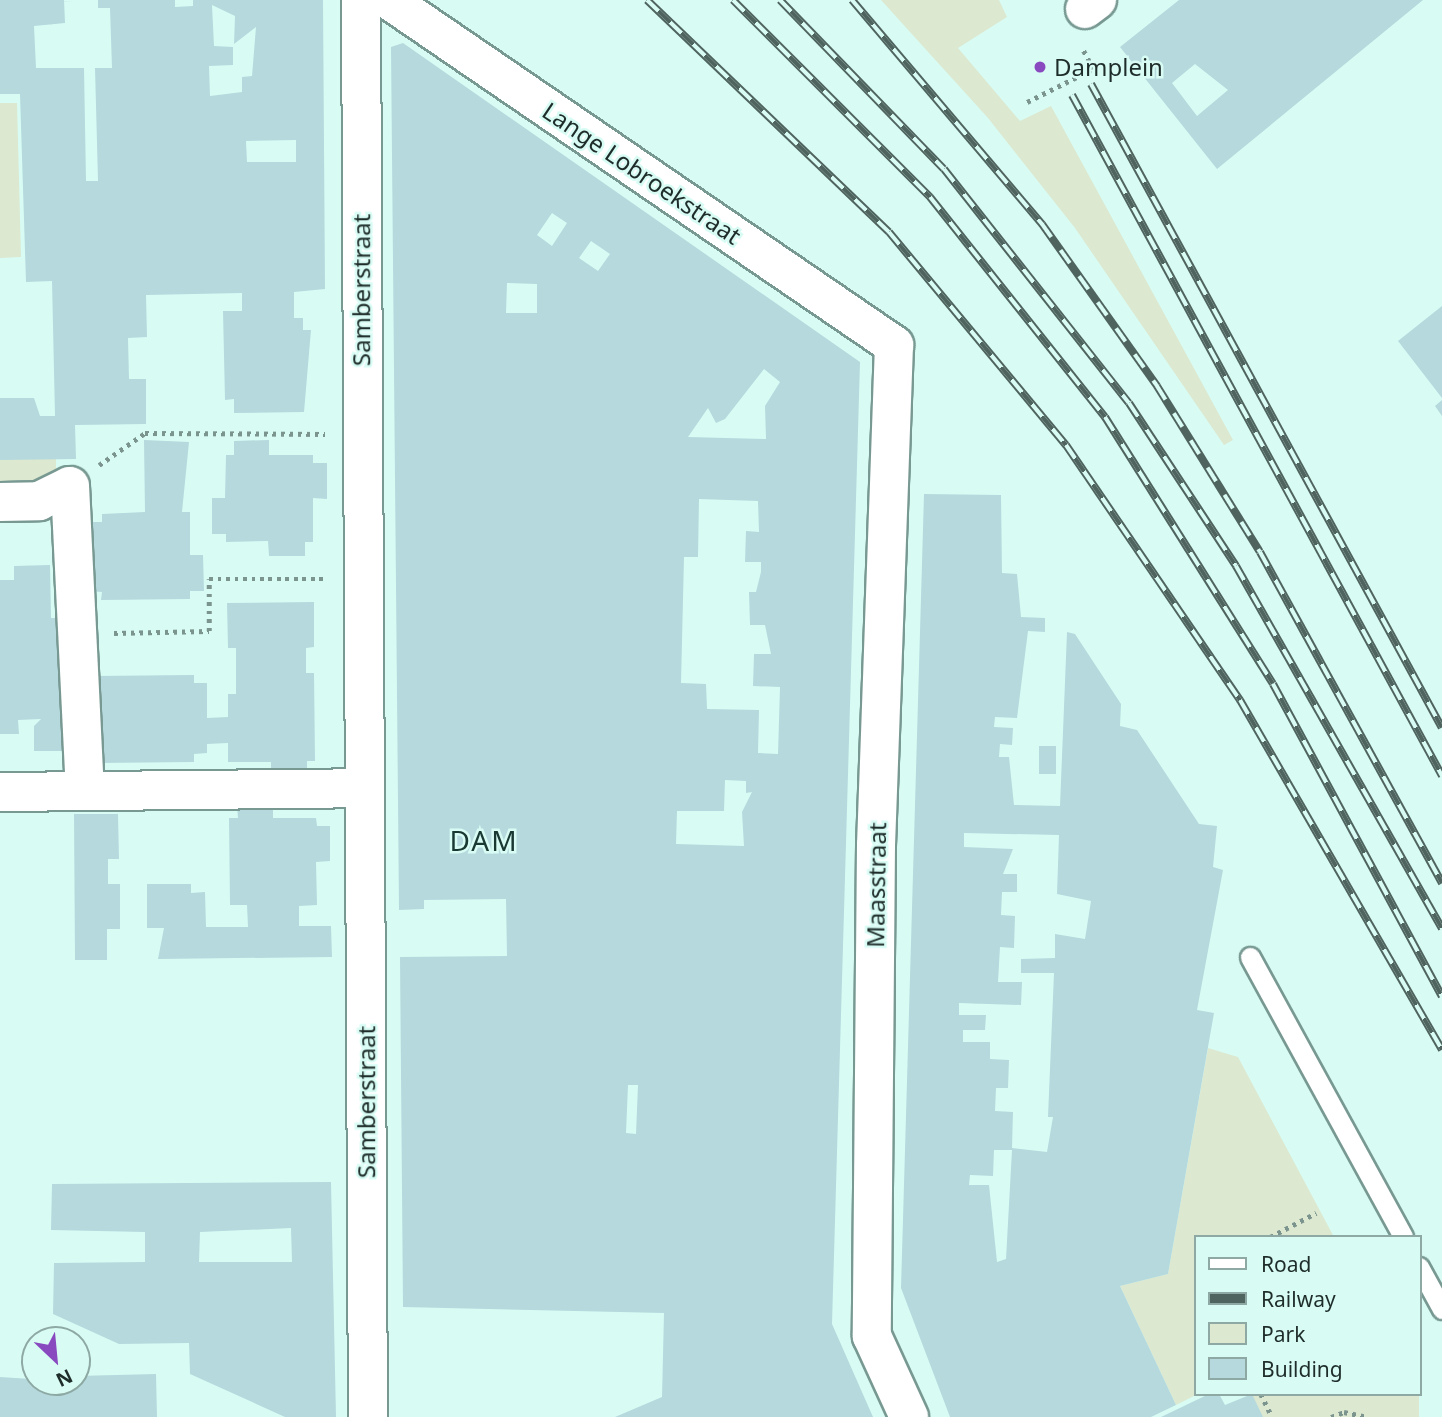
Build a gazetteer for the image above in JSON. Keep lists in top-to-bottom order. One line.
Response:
{"streets":{"street":["Lange Lobroekstraat","Samberstraat","Maasstraat"]},"crossings":[["Lange Lobroekstraat","Maasstraat"]],"districts":["DAM"],"places":["Damplein"],"legend":["Road","Railway","Park","Building"],"north":"bottom right"}
